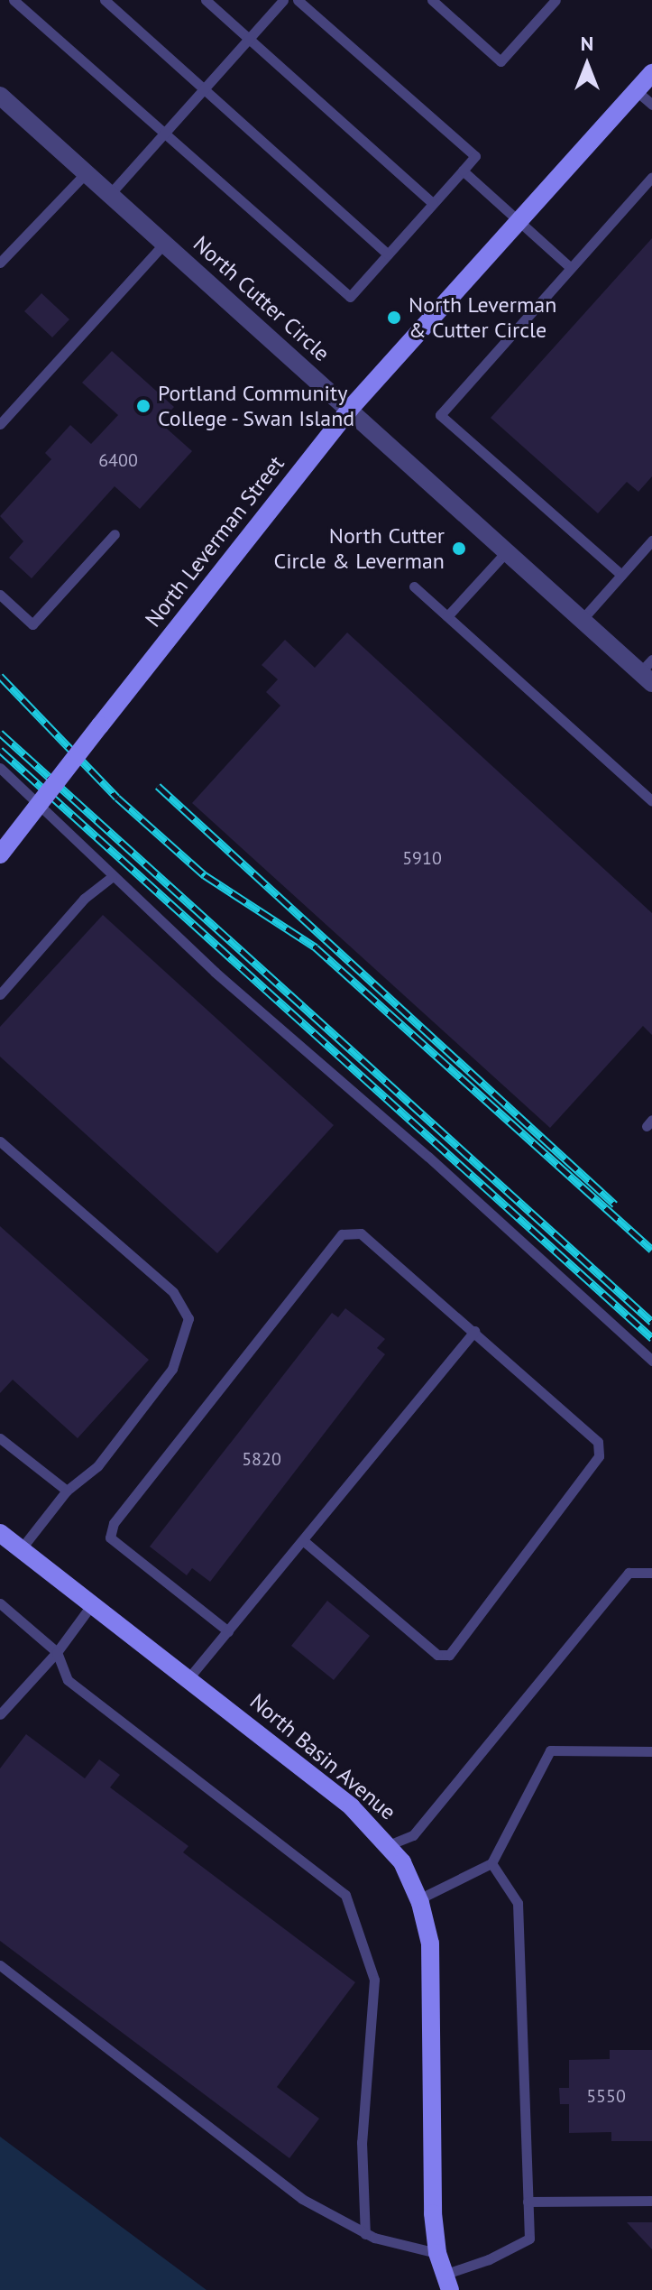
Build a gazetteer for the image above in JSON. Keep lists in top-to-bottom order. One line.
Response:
{"streets":{"street":["North Cutter Circle","North Leverman Street","North Basin Avenue"]},"crossings":[["North Cutter Circle","North Leverman Street"]],"places":["North Leverman & Cutter Circle","Portland Community College - Swan Island","North Cutter Circle & Leverman"],"house_numbers":["6400","5910","5820","5550"],"north":"top"}
